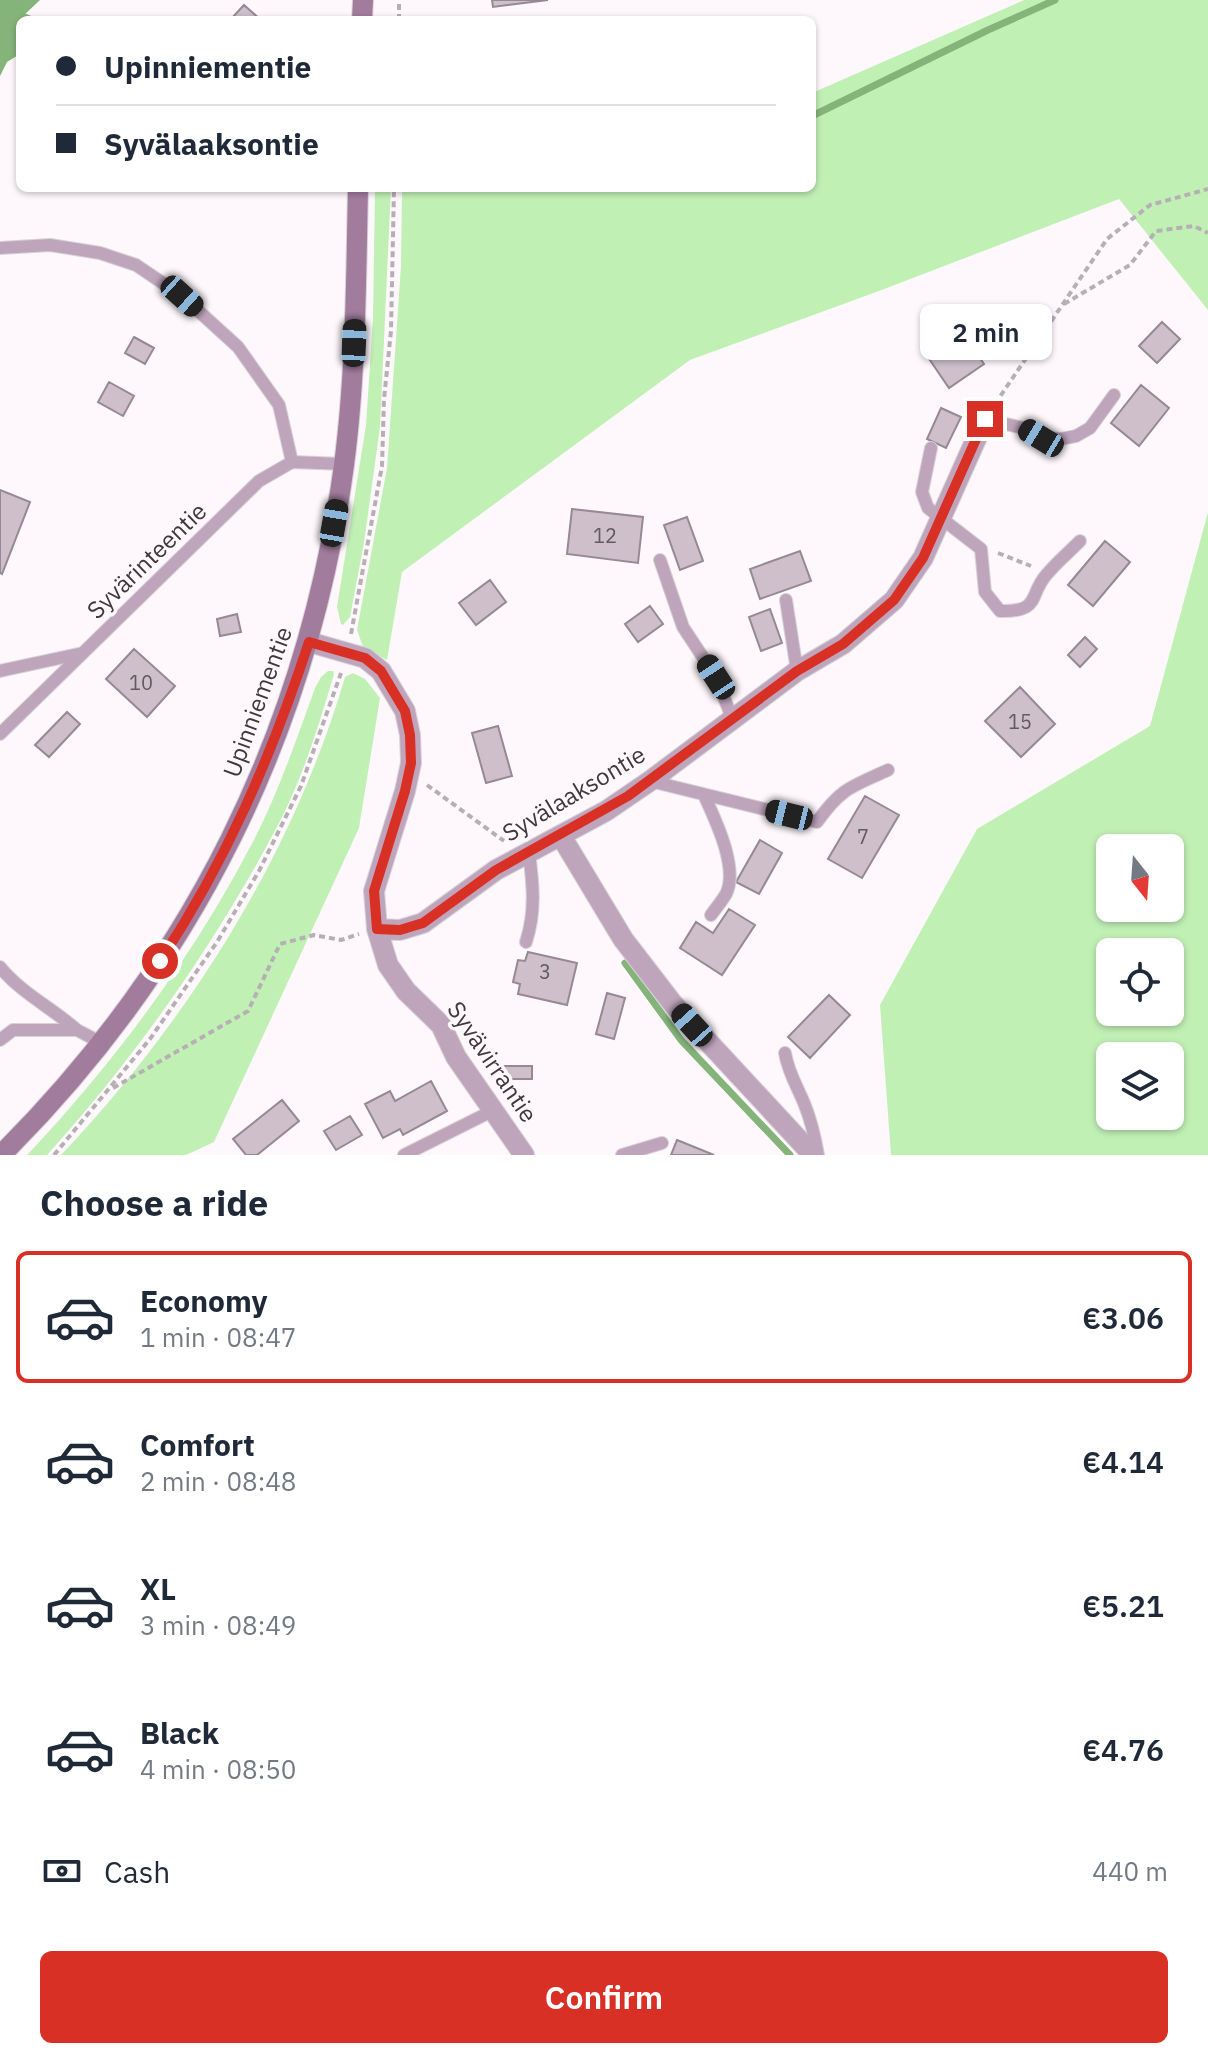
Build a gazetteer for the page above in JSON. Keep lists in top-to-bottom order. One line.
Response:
{"streets":{"main road":["Upinniementie"],"street":["Syvälaaksontie","Syvävirrantie"],"lane":["Syvärinteentie"]},"crossings":[["Upinniementie","Syvävirrantie"],["Syvälaaksontie","Syvävirrantie"]],"house_numbers":["12","10","15","7","3"],"north":"bottom","page":{"banner":["Upinniementie","Syvälaaksontie"],"bubble":"2 min","heading":"Choose a ride","list":[{"name":"Economy","note":"1 min · 08:47","value":"€3.06"},{"name":"Comfort","note":"2 min · 08:48","value":"€4.14"},{"name":"XL","note":"3 min · 08:49","value":"€5.21"},{"name":"Black","note":"4 min · 08:50","value":"€4.76"}],"pay":["Cash","440 m"],"buttons":"Confirm"}}
